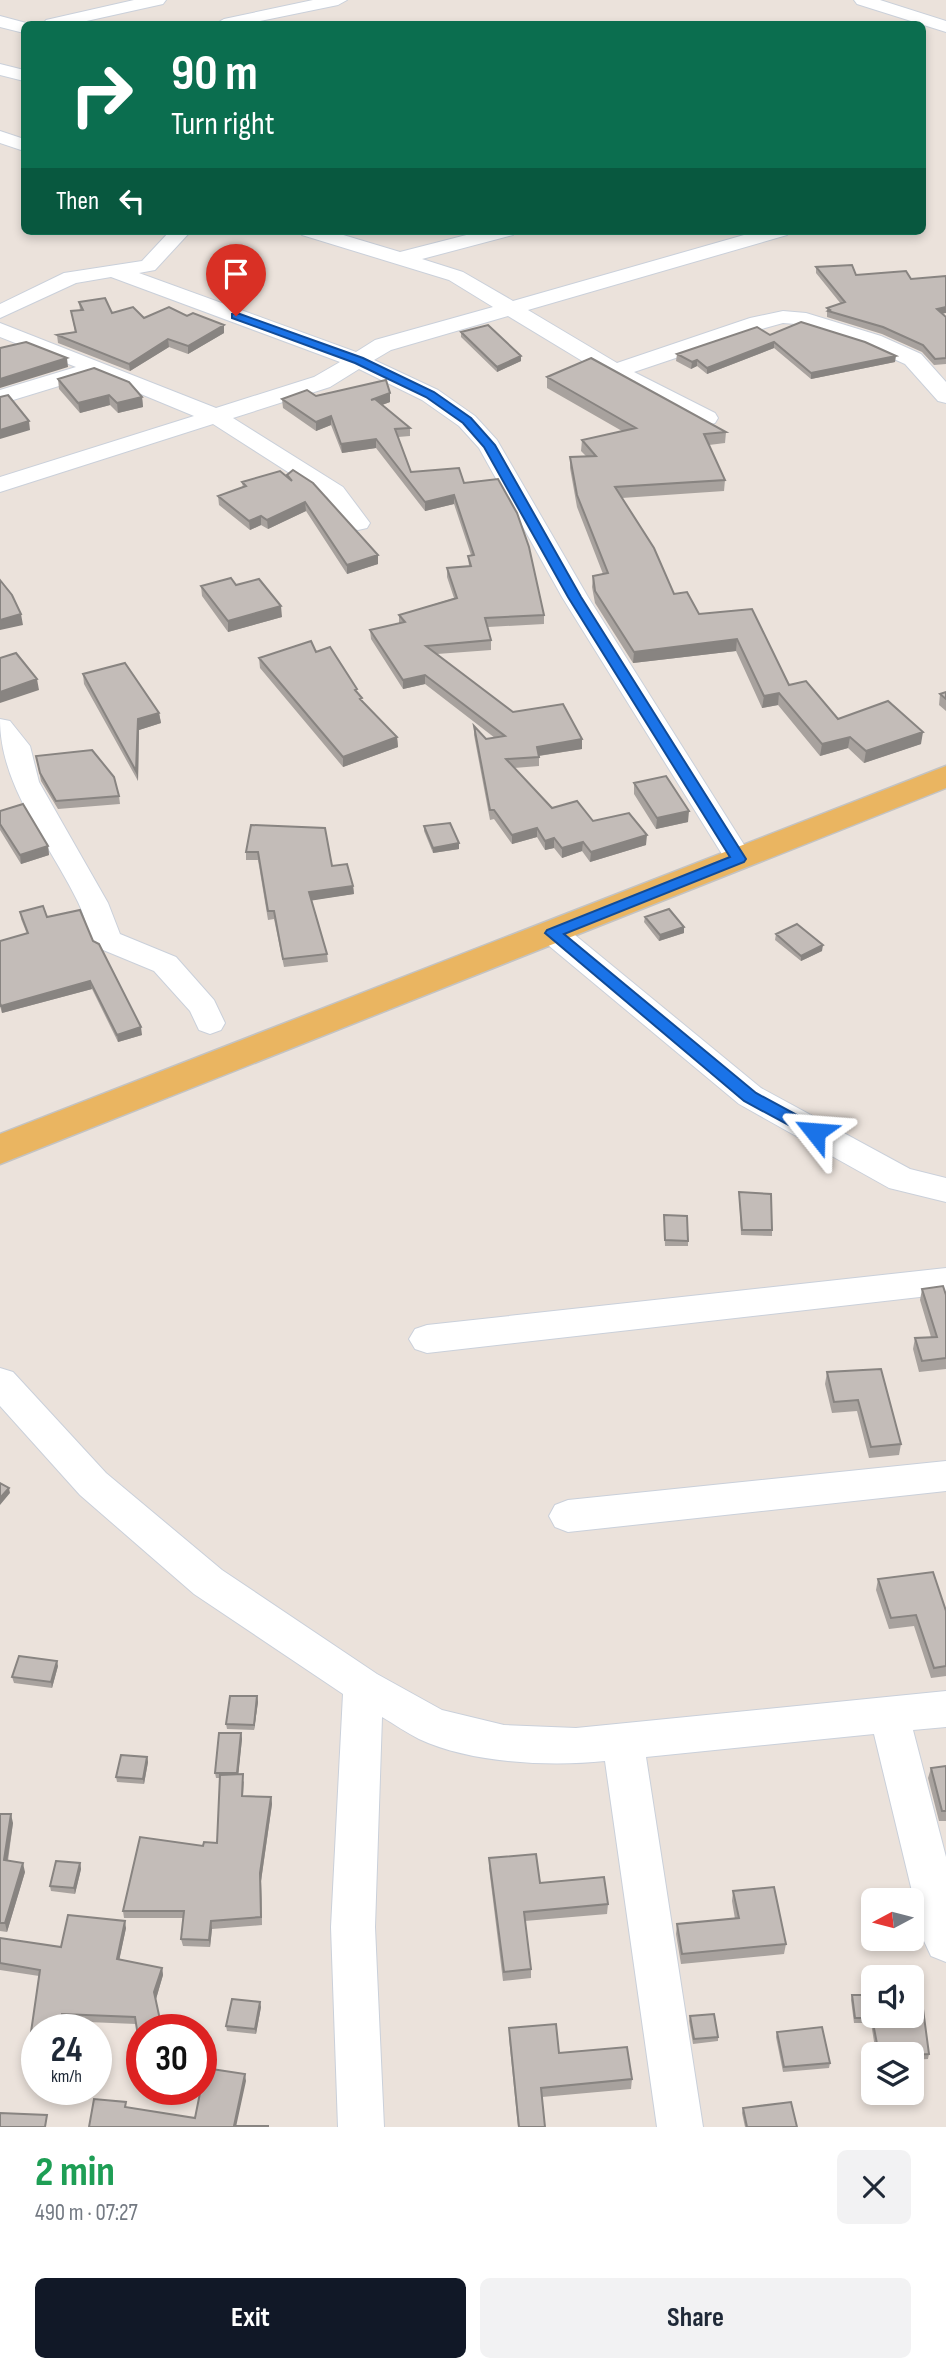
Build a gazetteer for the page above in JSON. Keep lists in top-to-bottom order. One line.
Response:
{"north":"left","page":{"turn":["90 m","Turn right"],"then":"Then","speed":"24 km/h","limit":"30","heading":["2 min","490 m · 07:27"],"buttons":["Exit","Share"]}}
